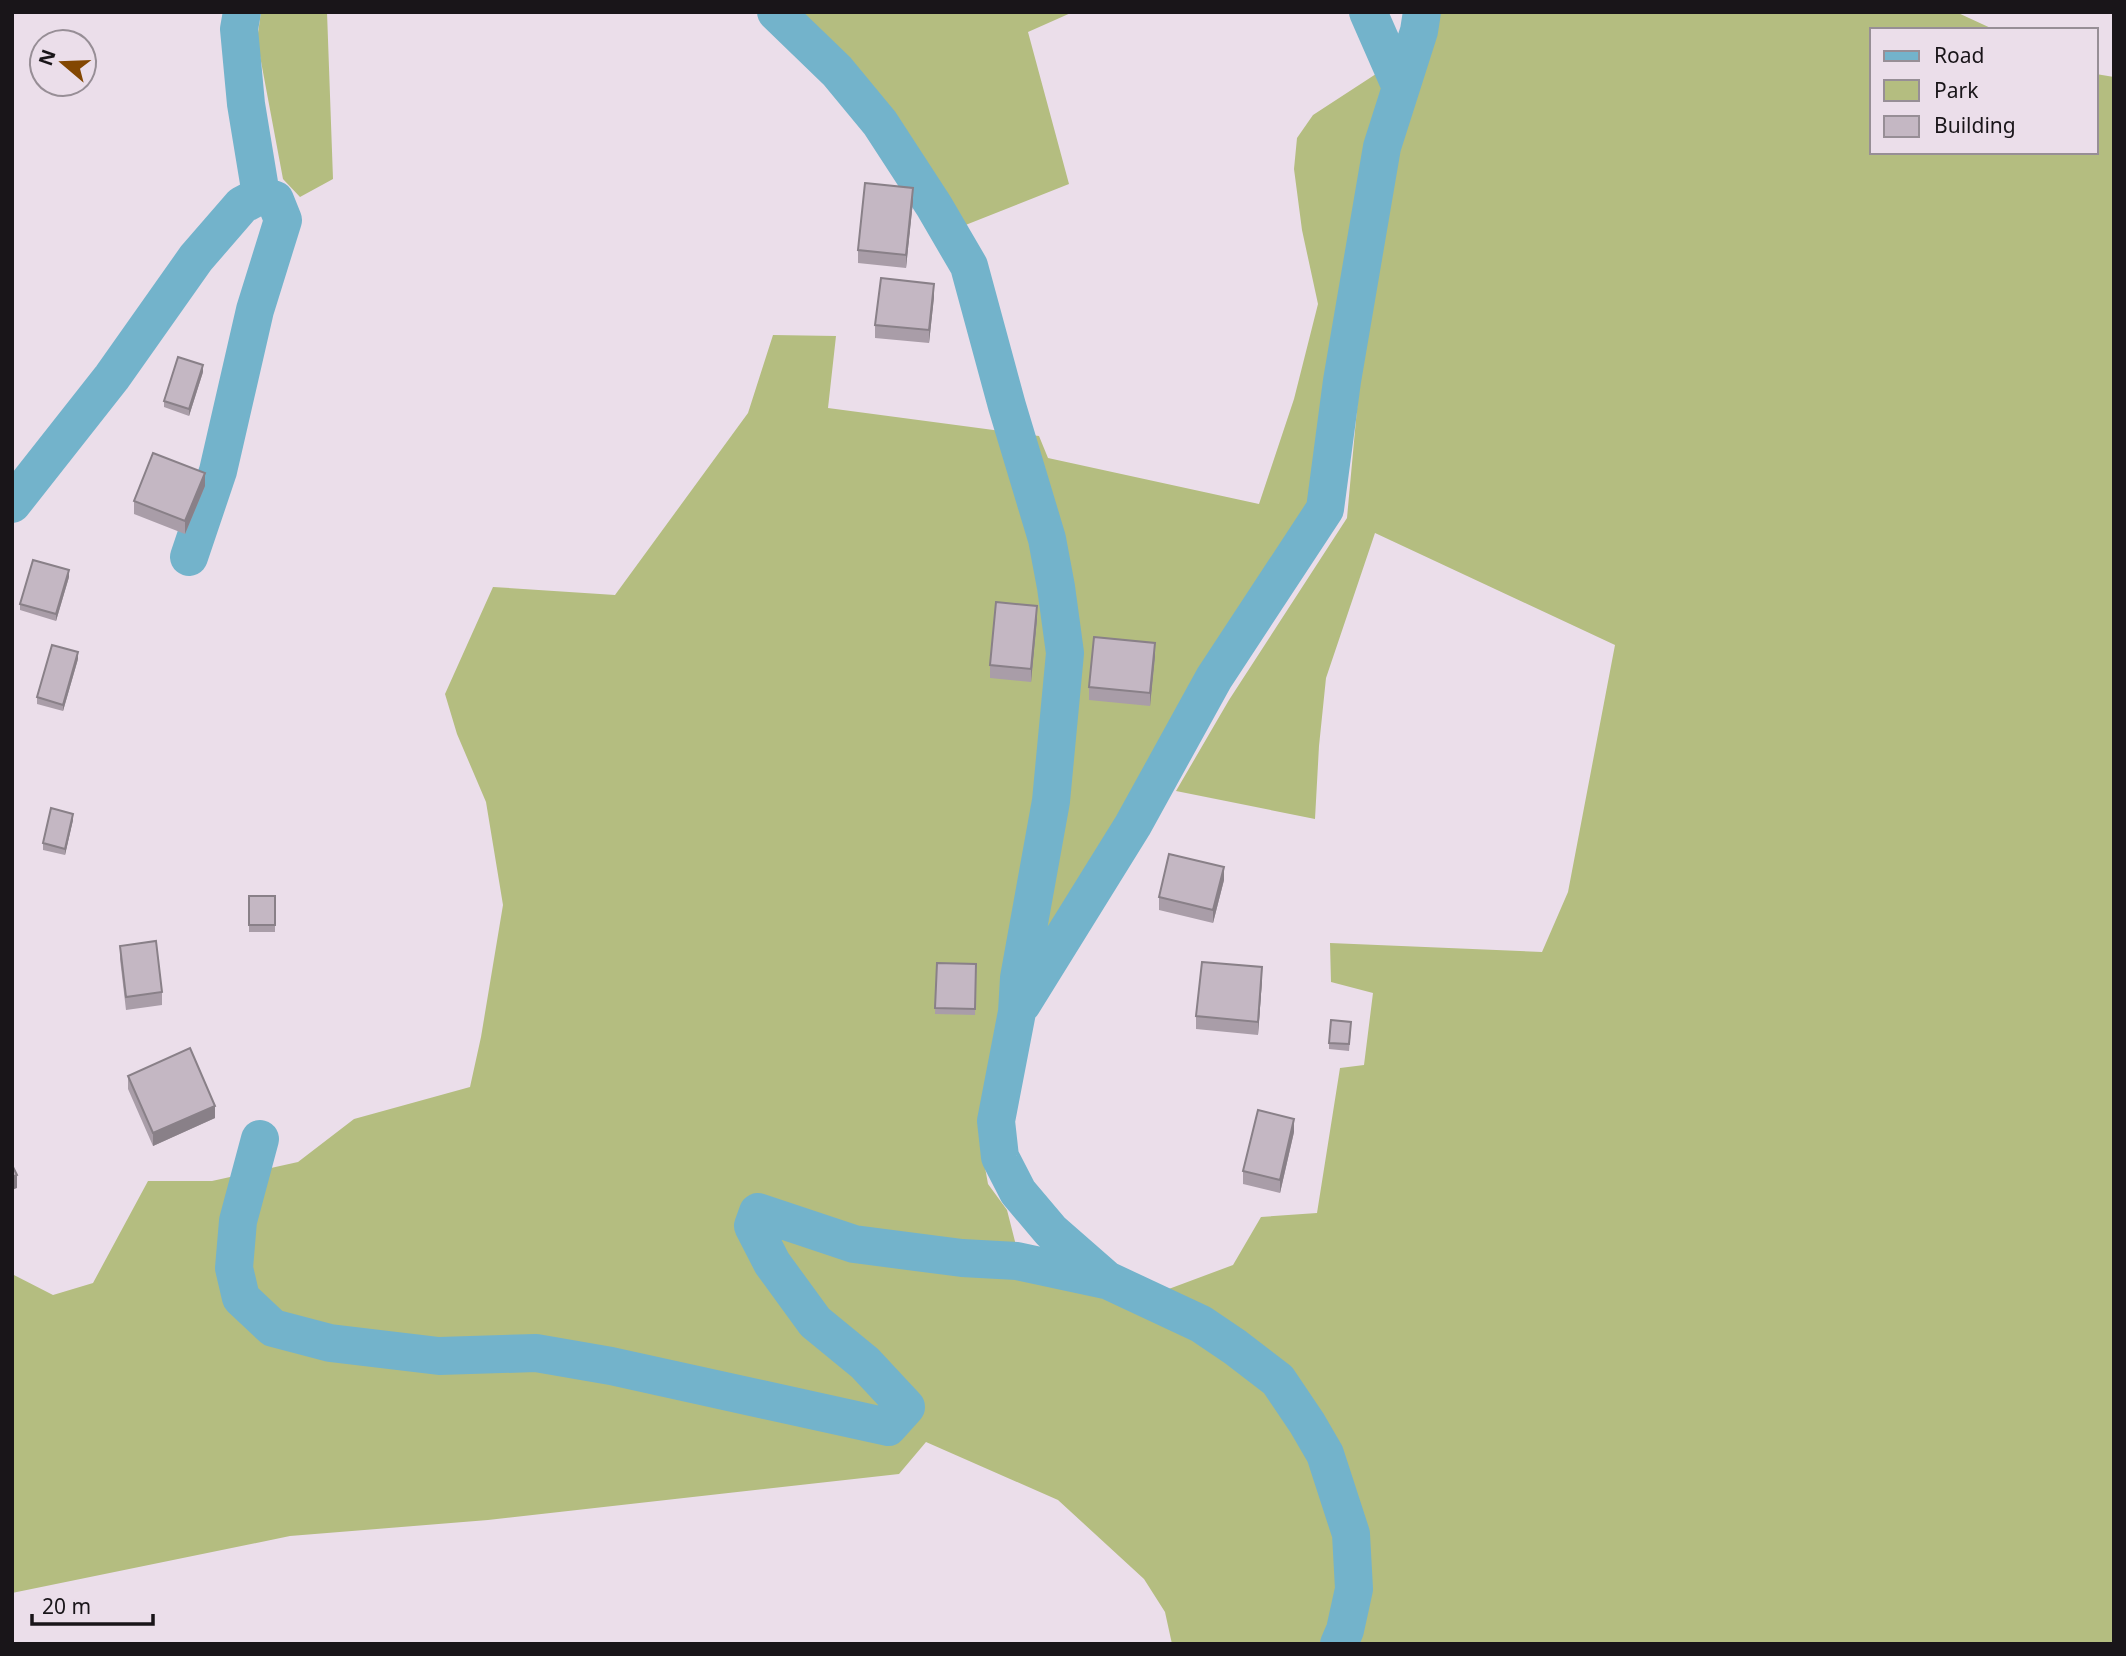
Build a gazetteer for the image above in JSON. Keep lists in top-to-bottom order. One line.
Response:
{"legend":["Road","Park","Building"],"scale_bar":"20 m","north":"left"}
